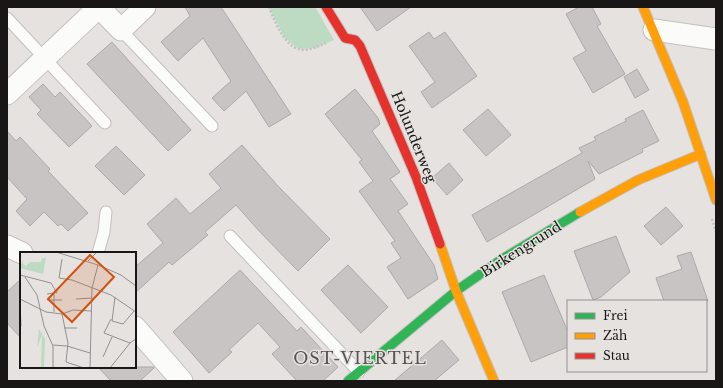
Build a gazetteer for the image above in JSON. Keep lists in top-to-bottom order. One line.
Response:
{"streets":{"street":["Holunderweg","Birkengrund"]},"crossings":[["Holunderweg","Birkengrund"]],"districts":["OST-VIERTEL"],"legend":["Frei","Zäh","Stau"]}
